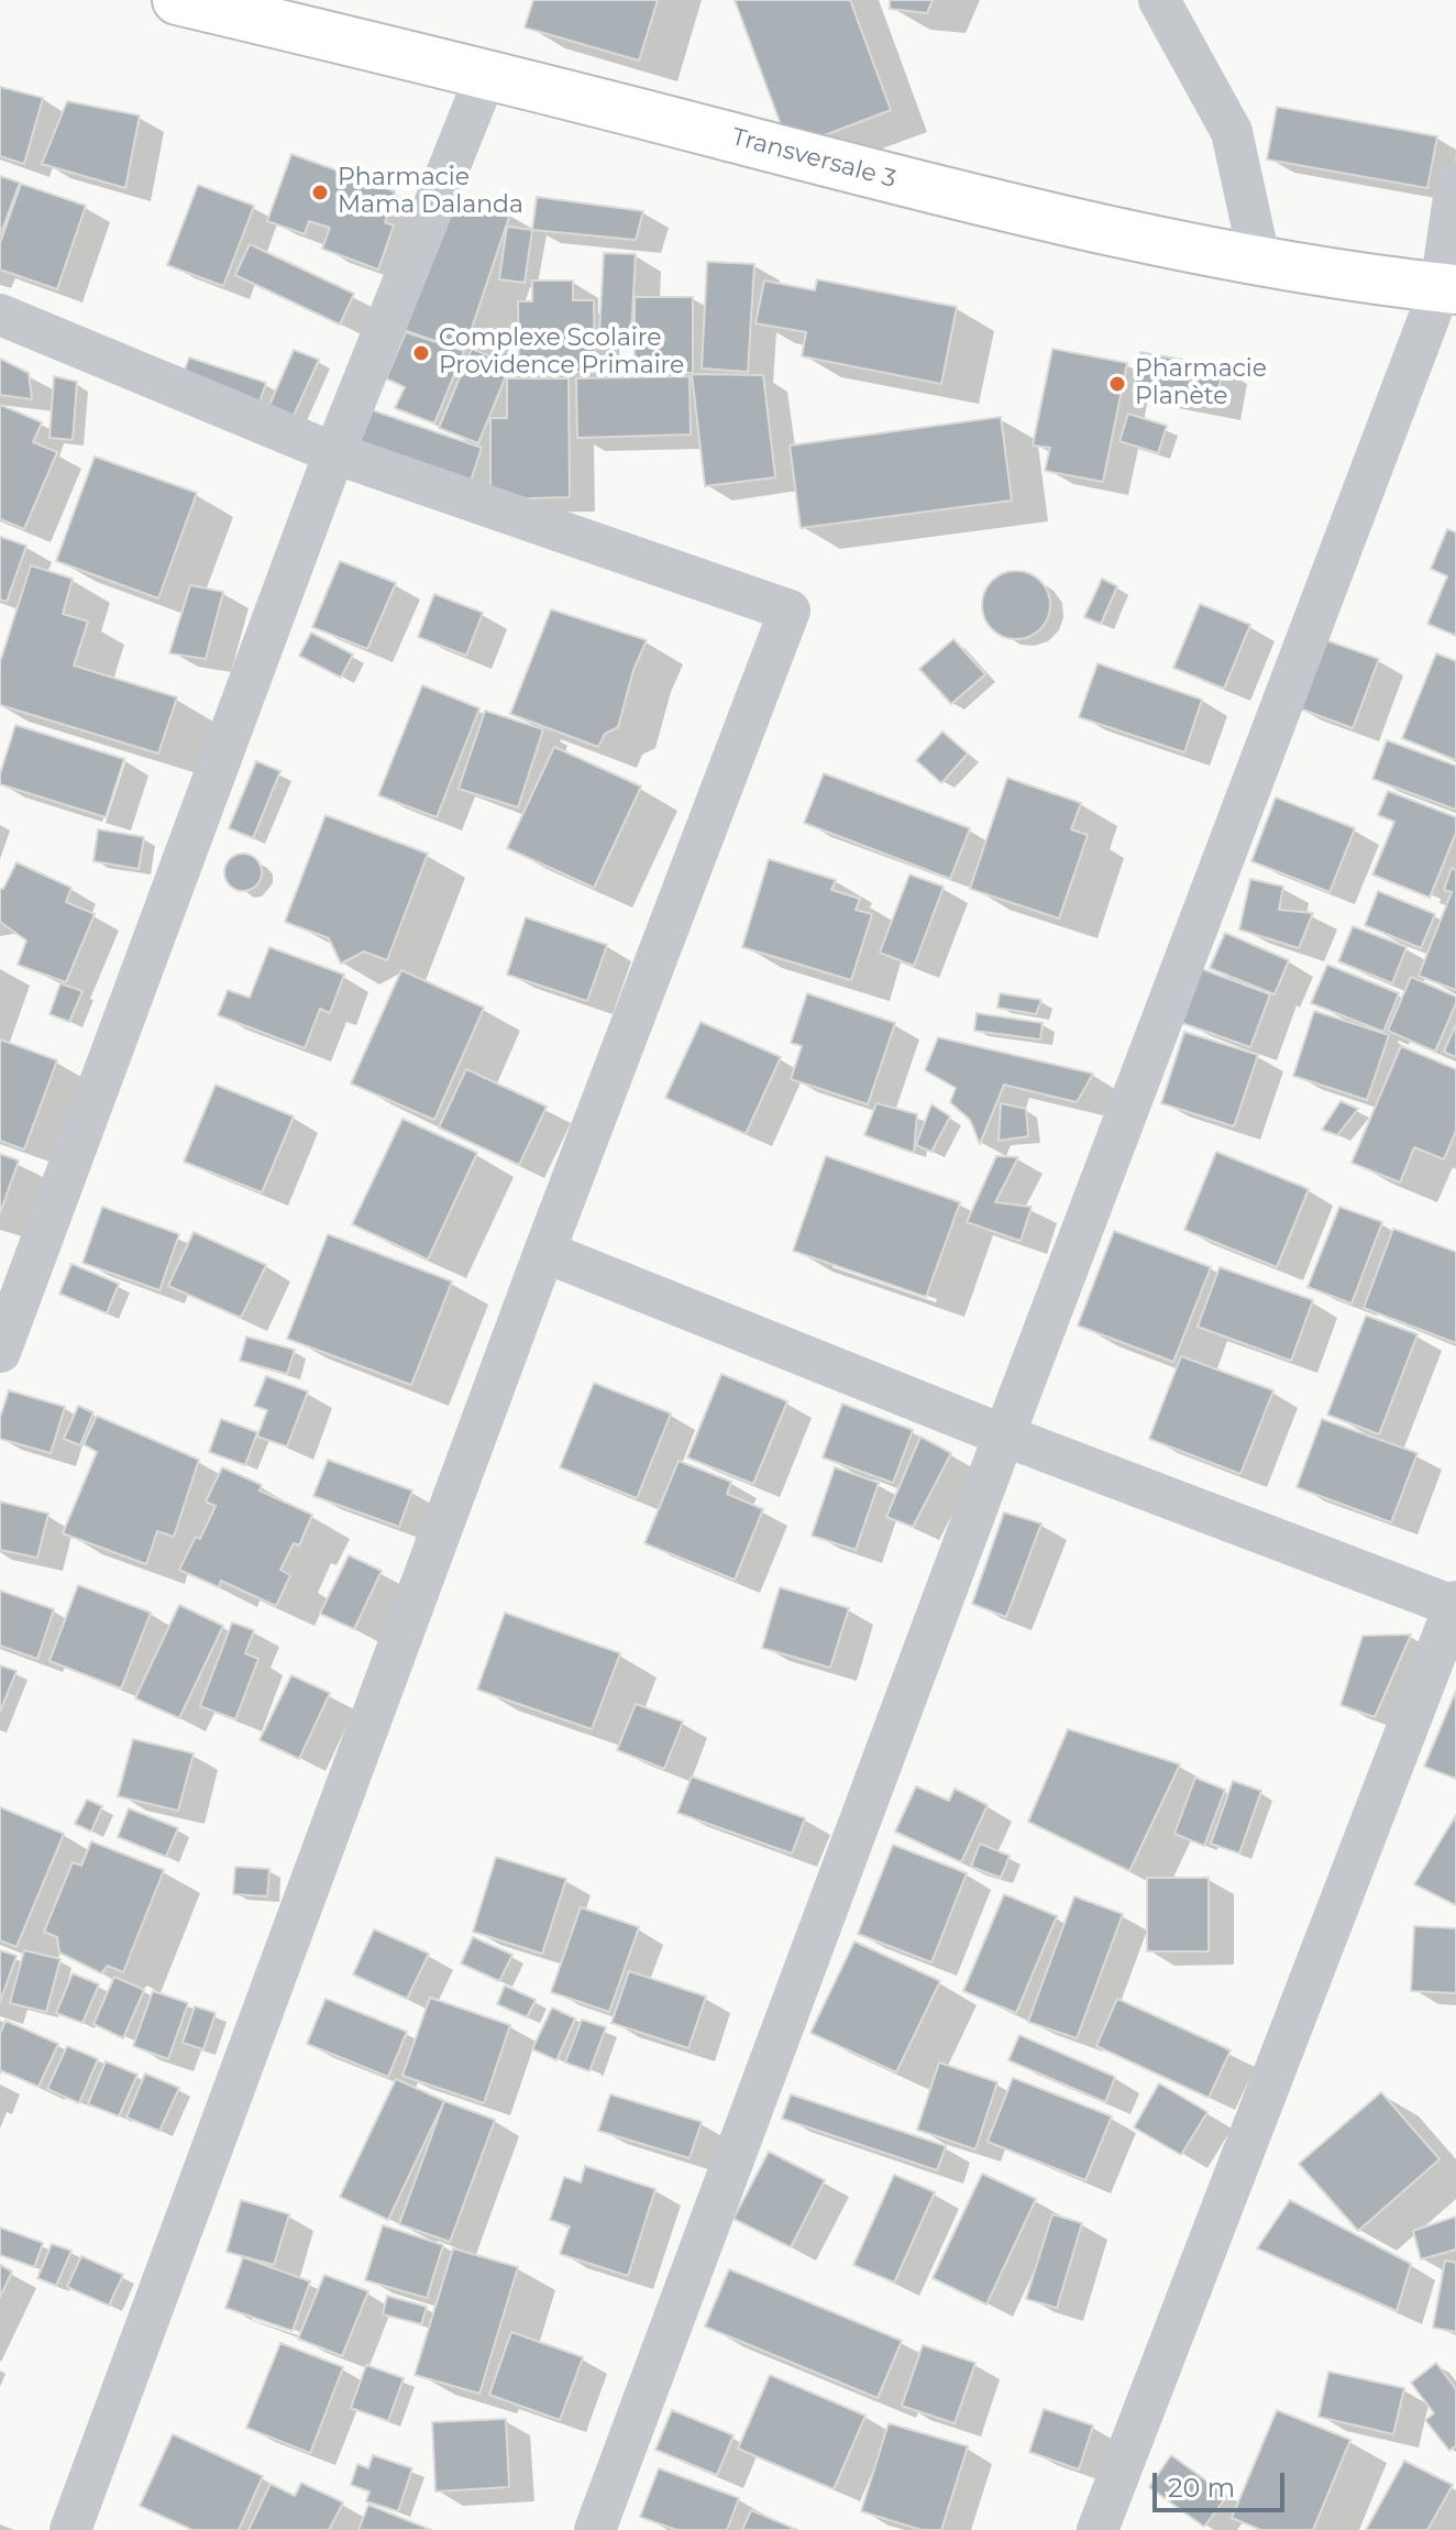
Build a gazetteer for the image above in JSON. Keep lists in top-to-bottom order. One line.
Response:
{"streets":{"main road":["Transversale 3"]},"places":["Pharmacie Mama Dalanda","Complexe Scolaire Providence Primaire","Pharmacie Planète"],"scale_bar":"20 m"}
